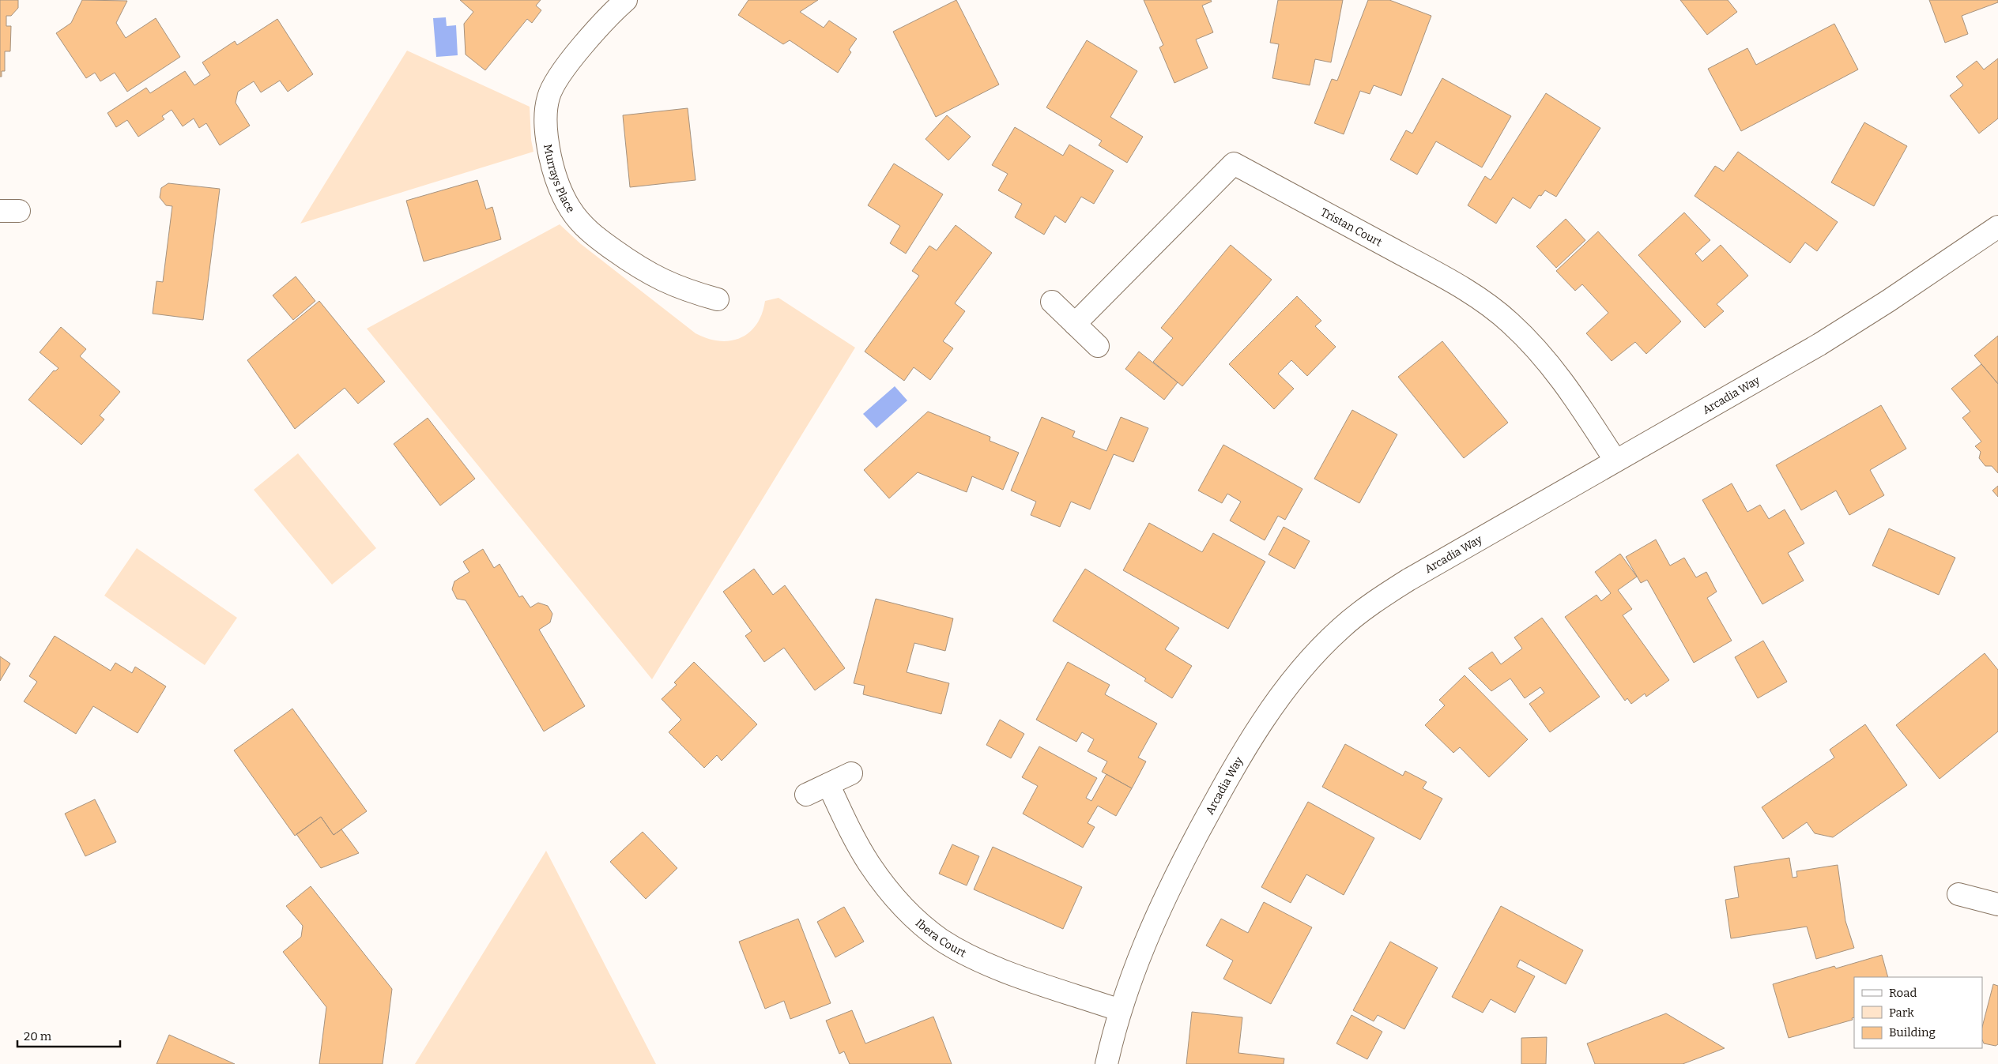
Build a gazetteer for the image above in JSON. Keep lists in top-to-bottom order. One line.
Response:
{"streets":{"street":["Murrays Place","Tristan Court","Arcadia Way","Ibera Court"]},"crossings":[["Tristan Court","Arcadia Way"],["Arcadia Way","Ibera Court"]],"legend":["Road","Park","Building"],"scale_bar":"20 m"}
